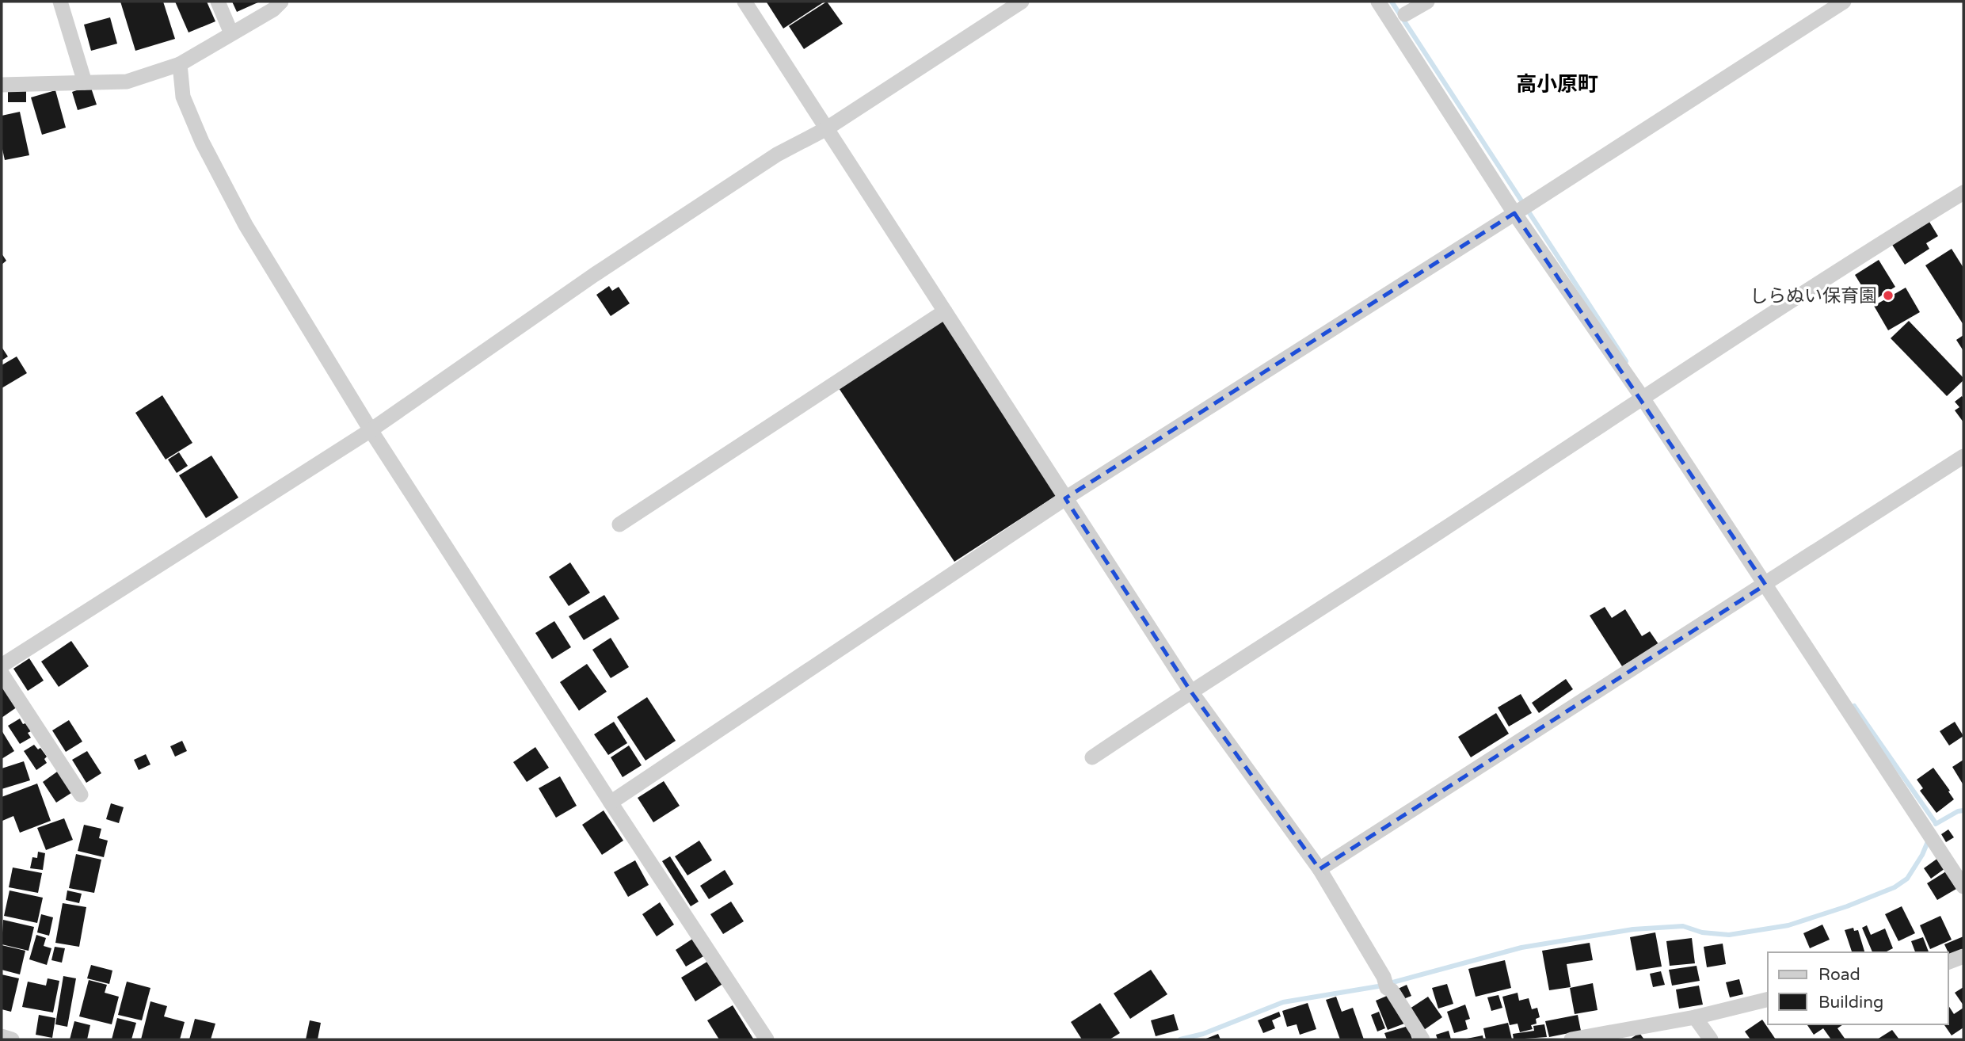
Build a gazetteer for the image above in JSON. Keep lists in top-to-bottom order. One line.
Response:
{"districts":["高小原町"],"places":["しらぬい保育園"],"legend":["Road","Building"]}
